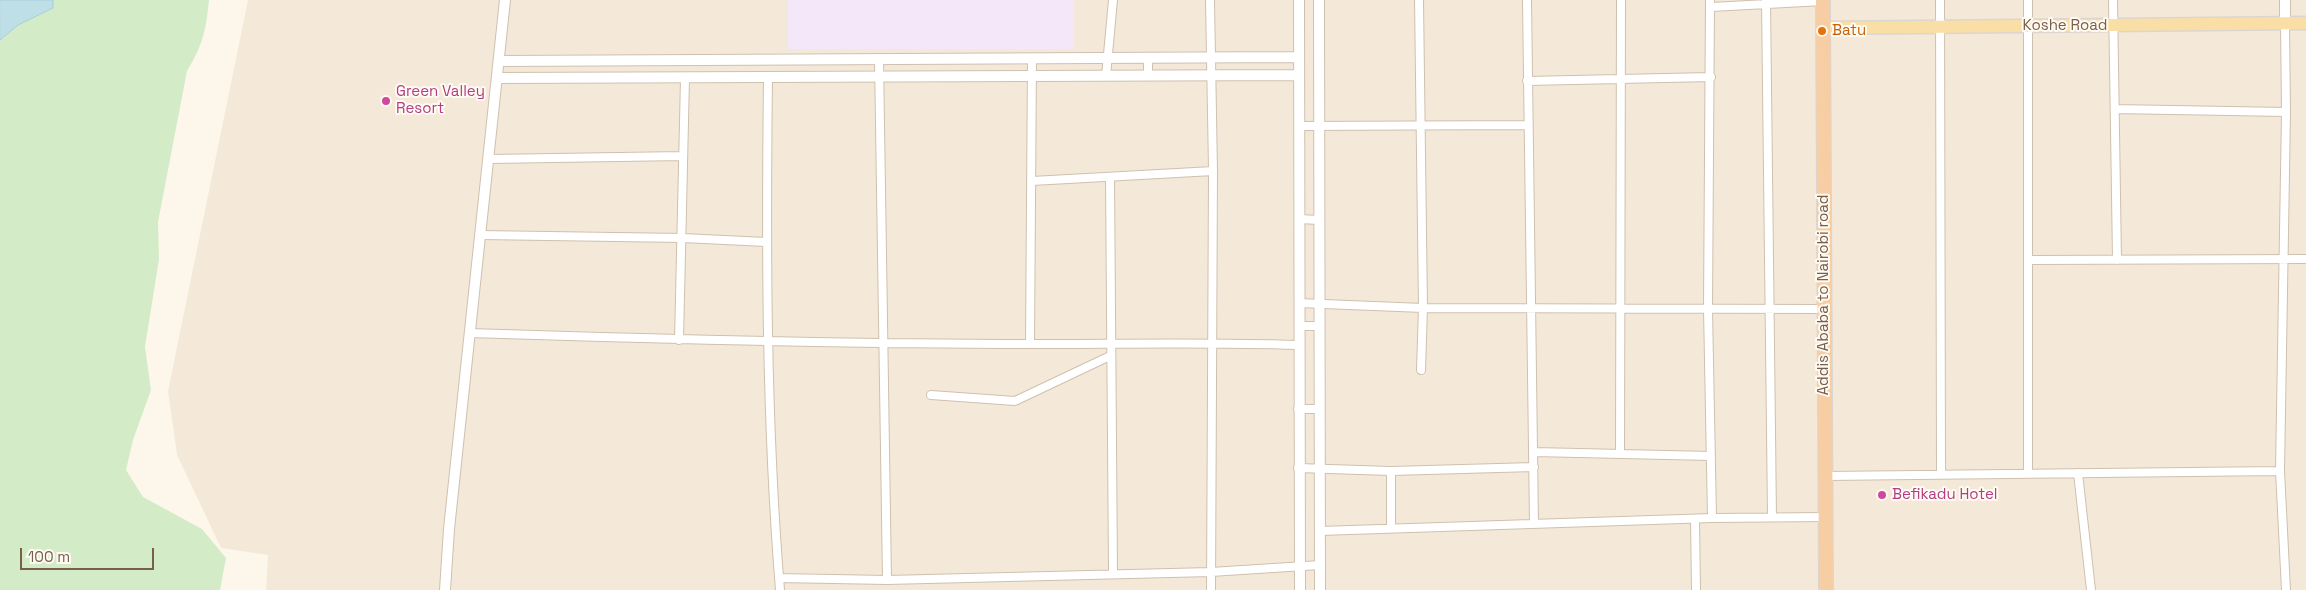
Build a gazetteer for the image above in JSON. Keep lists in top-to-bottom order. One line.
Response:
{"streets":{"highway":["Addis Ababa to Nairobi road"],"main road":["Koshe Road"]},"crossings":[["Koshe Road","Addis Ababa to Nairobi road"]],"places":["Batu","Green Valley Resort","Befikadu Hotel"],"scale_bar":"100 m"}
